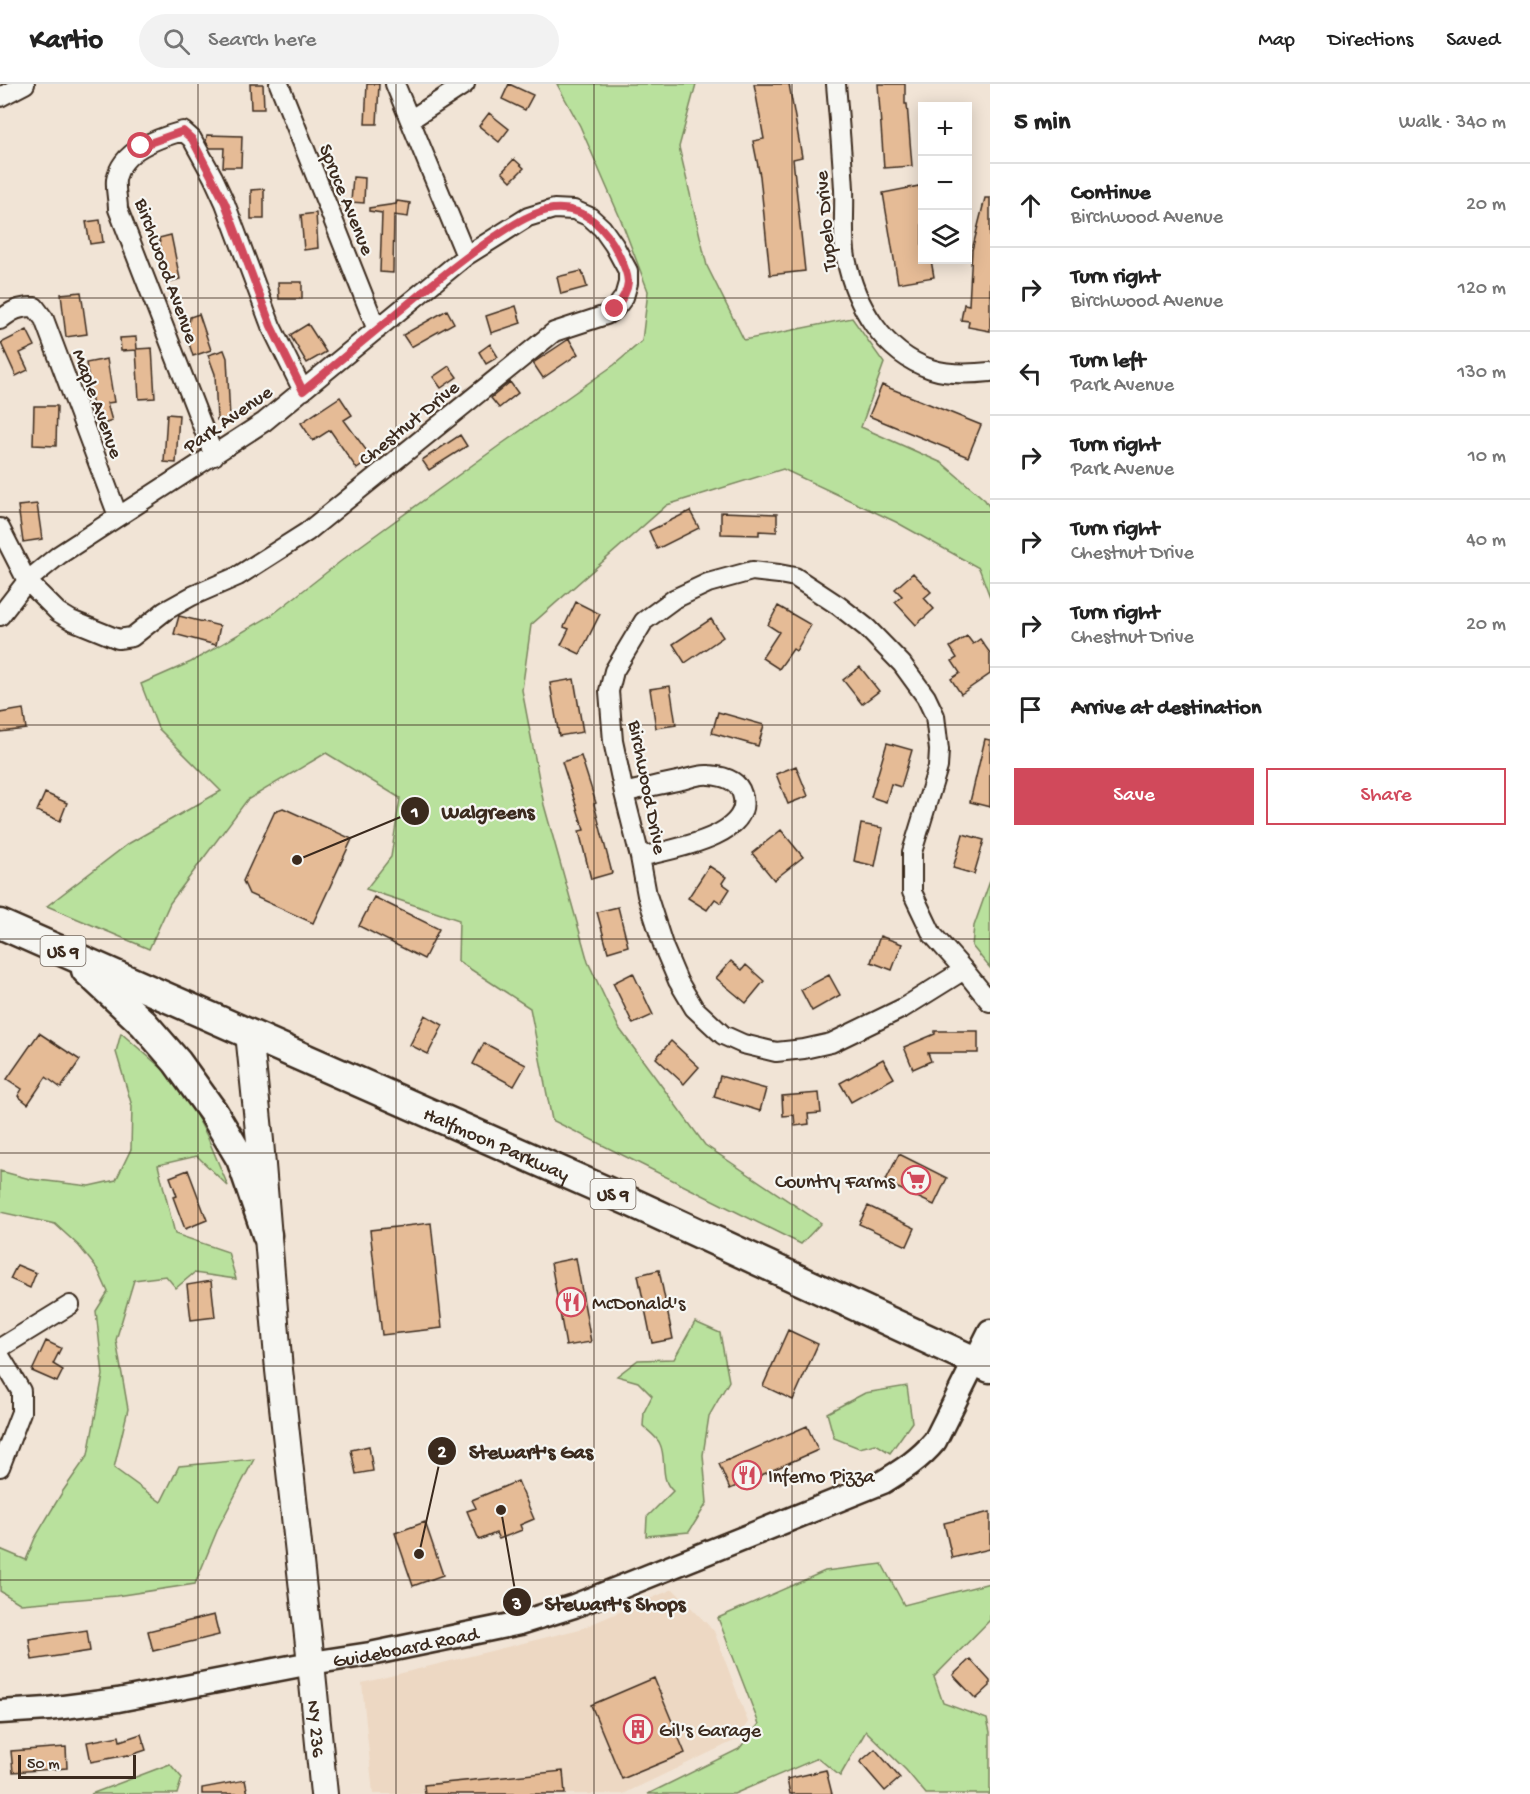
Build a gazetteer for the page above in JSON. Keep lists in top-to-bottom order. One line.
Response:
{"streets":{"main road":["US 9","Halfmoon Parkway","NY 236"],"street":["Spruce Avenue","Tupelo Drive","Birchwood Avenue","Maple Avenue","Park Avenue","Chestnut Drive","Birchwood Drive","Guideboard Road"]},"crossings":[["Spruce Avenue","Park Avenue"],["Birchwood Avenue","Park Avenue"],["Maple Avenue","Park Avenue"],["Park Avenue","Chestnut Drive"],["Halfmoon Parkway","Guideboard Road"],["Halfmoon Parkway","NY 236"],["Guideboard Road","NY 236"]],"places":{"other":["Walgreens","Stewart's Shops","Stewart's Gas"],"supermarket":["Country Farms"],"restaurant":["McDonald's","Inferno Pizza"],"building":["Gil's Garage"]},"scale_bar":"50 m","page":{"header":"Kartio","search":"Search here","nav":["Map","Directions","Saved"],"heading":["5 min","Walk · 340 m"],"map_buttons":["+","−"],"list":[["Continue","Birchwood Avenue","20 m"],["Turn right","Birchwood Avenue","120 m"],["Turn left","Park Avenue","130 m"],["Turn right","Park Avenue","10 m"],["Turn right","Chestnut Drive","40 m"],["Turn right","Chestnut Drive","20 m"],"Arrive at destination"],"buttons":["Save","Share"],"scale":"50 m"}}
